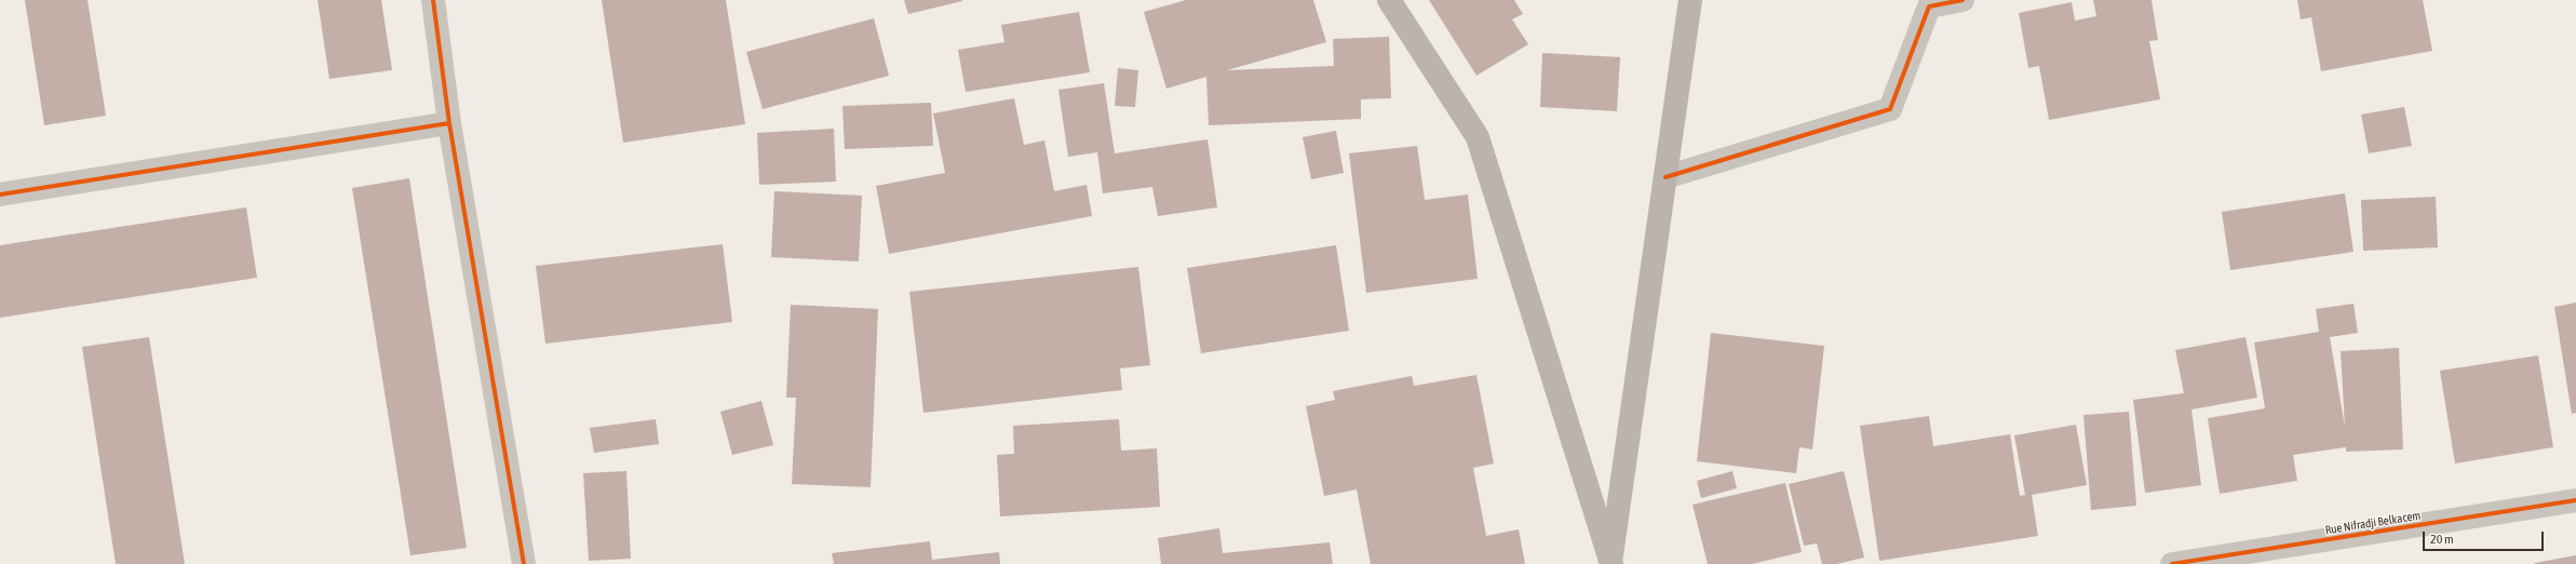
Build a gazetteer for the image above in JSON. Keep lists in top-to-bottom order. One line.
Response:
{"streets":{"street":["Rue Nifradji Belkacem"]},"scale_bar":"20 m"}
